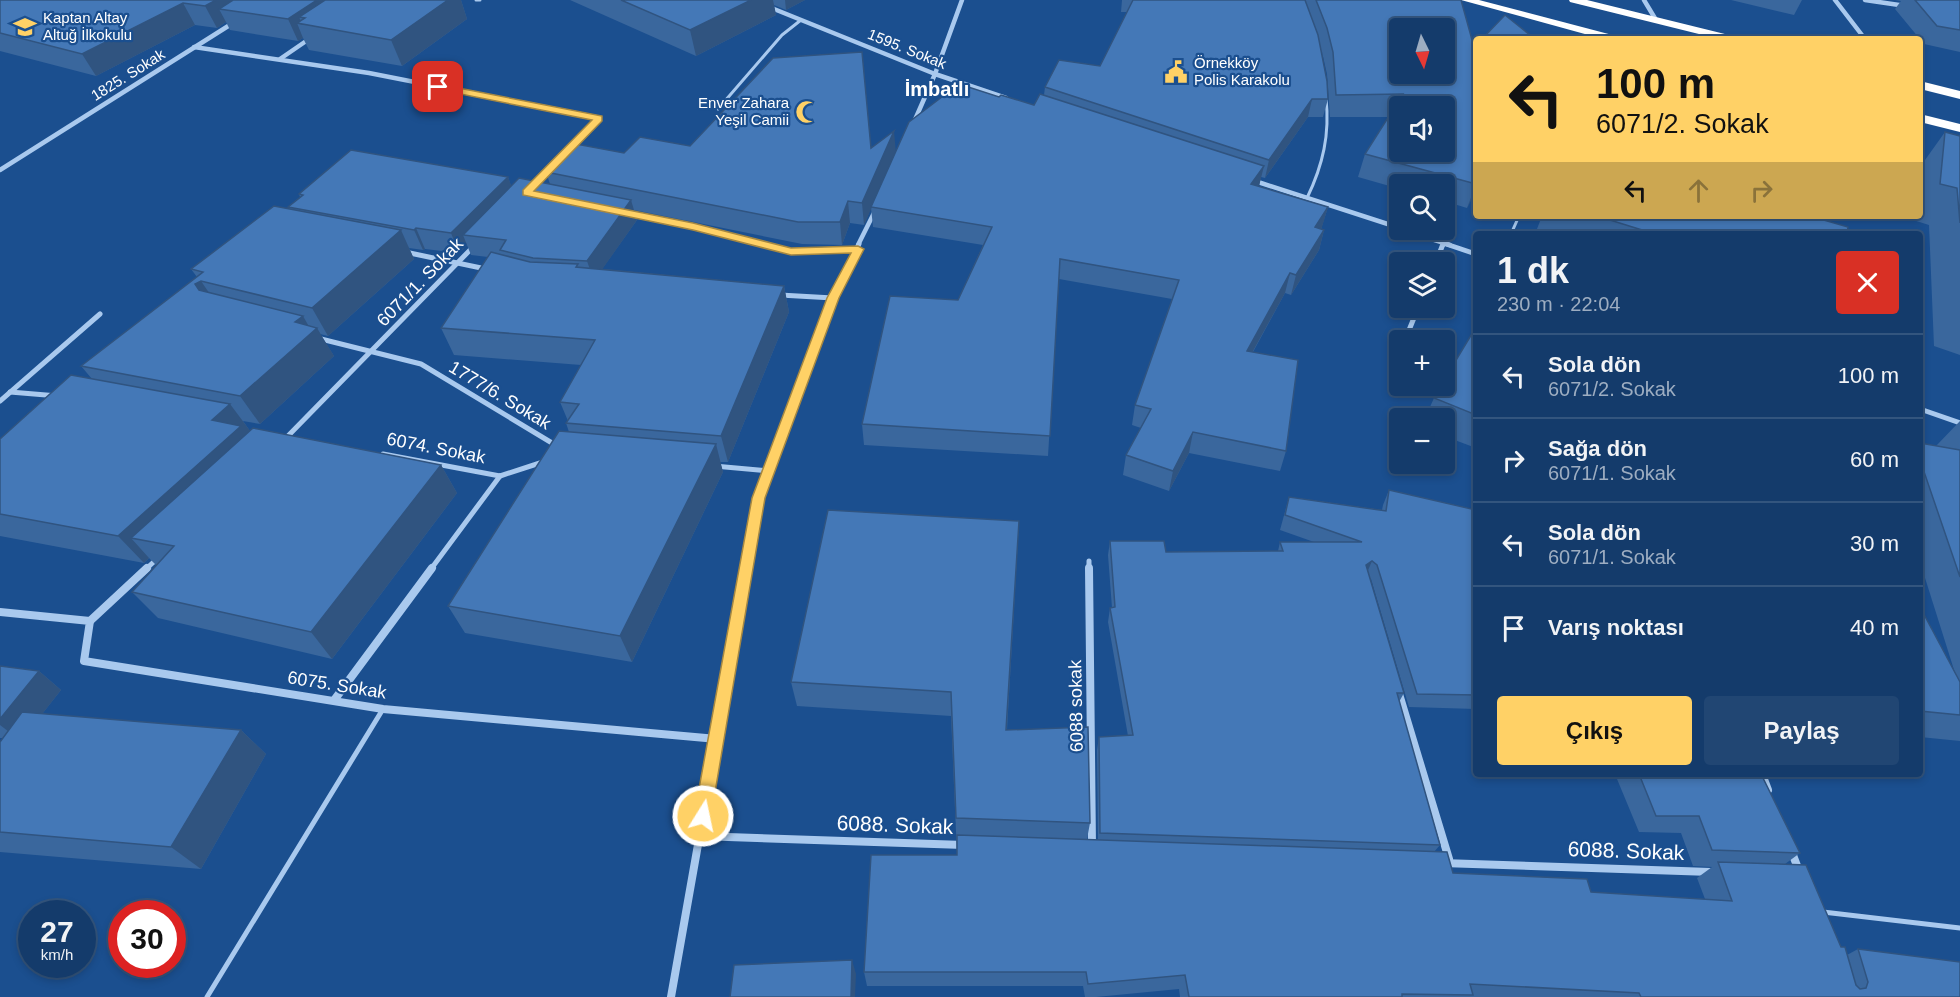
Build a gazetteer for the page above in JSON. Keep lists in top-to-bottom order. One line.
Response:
{"streets":{"street":["1595. Sokak","1825. Sokak","6071/1. Sokak","1777/6. Sokak","6074. Sokak","6075. Sokak","6088 sokak","6088. Sokak"]},"crossings":[["6071/1. Sokak","1777/6. Sokak"]],"districts":["İmbatlı"],"places":{"school or university":["Kaptan Altay Altuğ İlkokulu"],"public building":["Örnekköy Polis Karakolu"],"mosque":["Enver Zahara Yeşil Camii"]},"north":"bottom","page":{"map_buttons":["+","−"],"turn":["100 m","6071/2. Sokak"],"heading":["1 dk","230 m · 22:04"],"list":[{"name":"Sola dön","note":"6071/2. Sokak","value":"100 m"},{"name":"Sağa dön","note":"6071/1. Sokak","value":"60 m"},{"name":"Sola dön","note":"6071/1. Sokak","value":"30 m"},{"name":"Varış noktası","value":"40 m"}],"buttons":["Çıkış","Paylaş"],"speed":"27 km/h","limit":"30"}}
